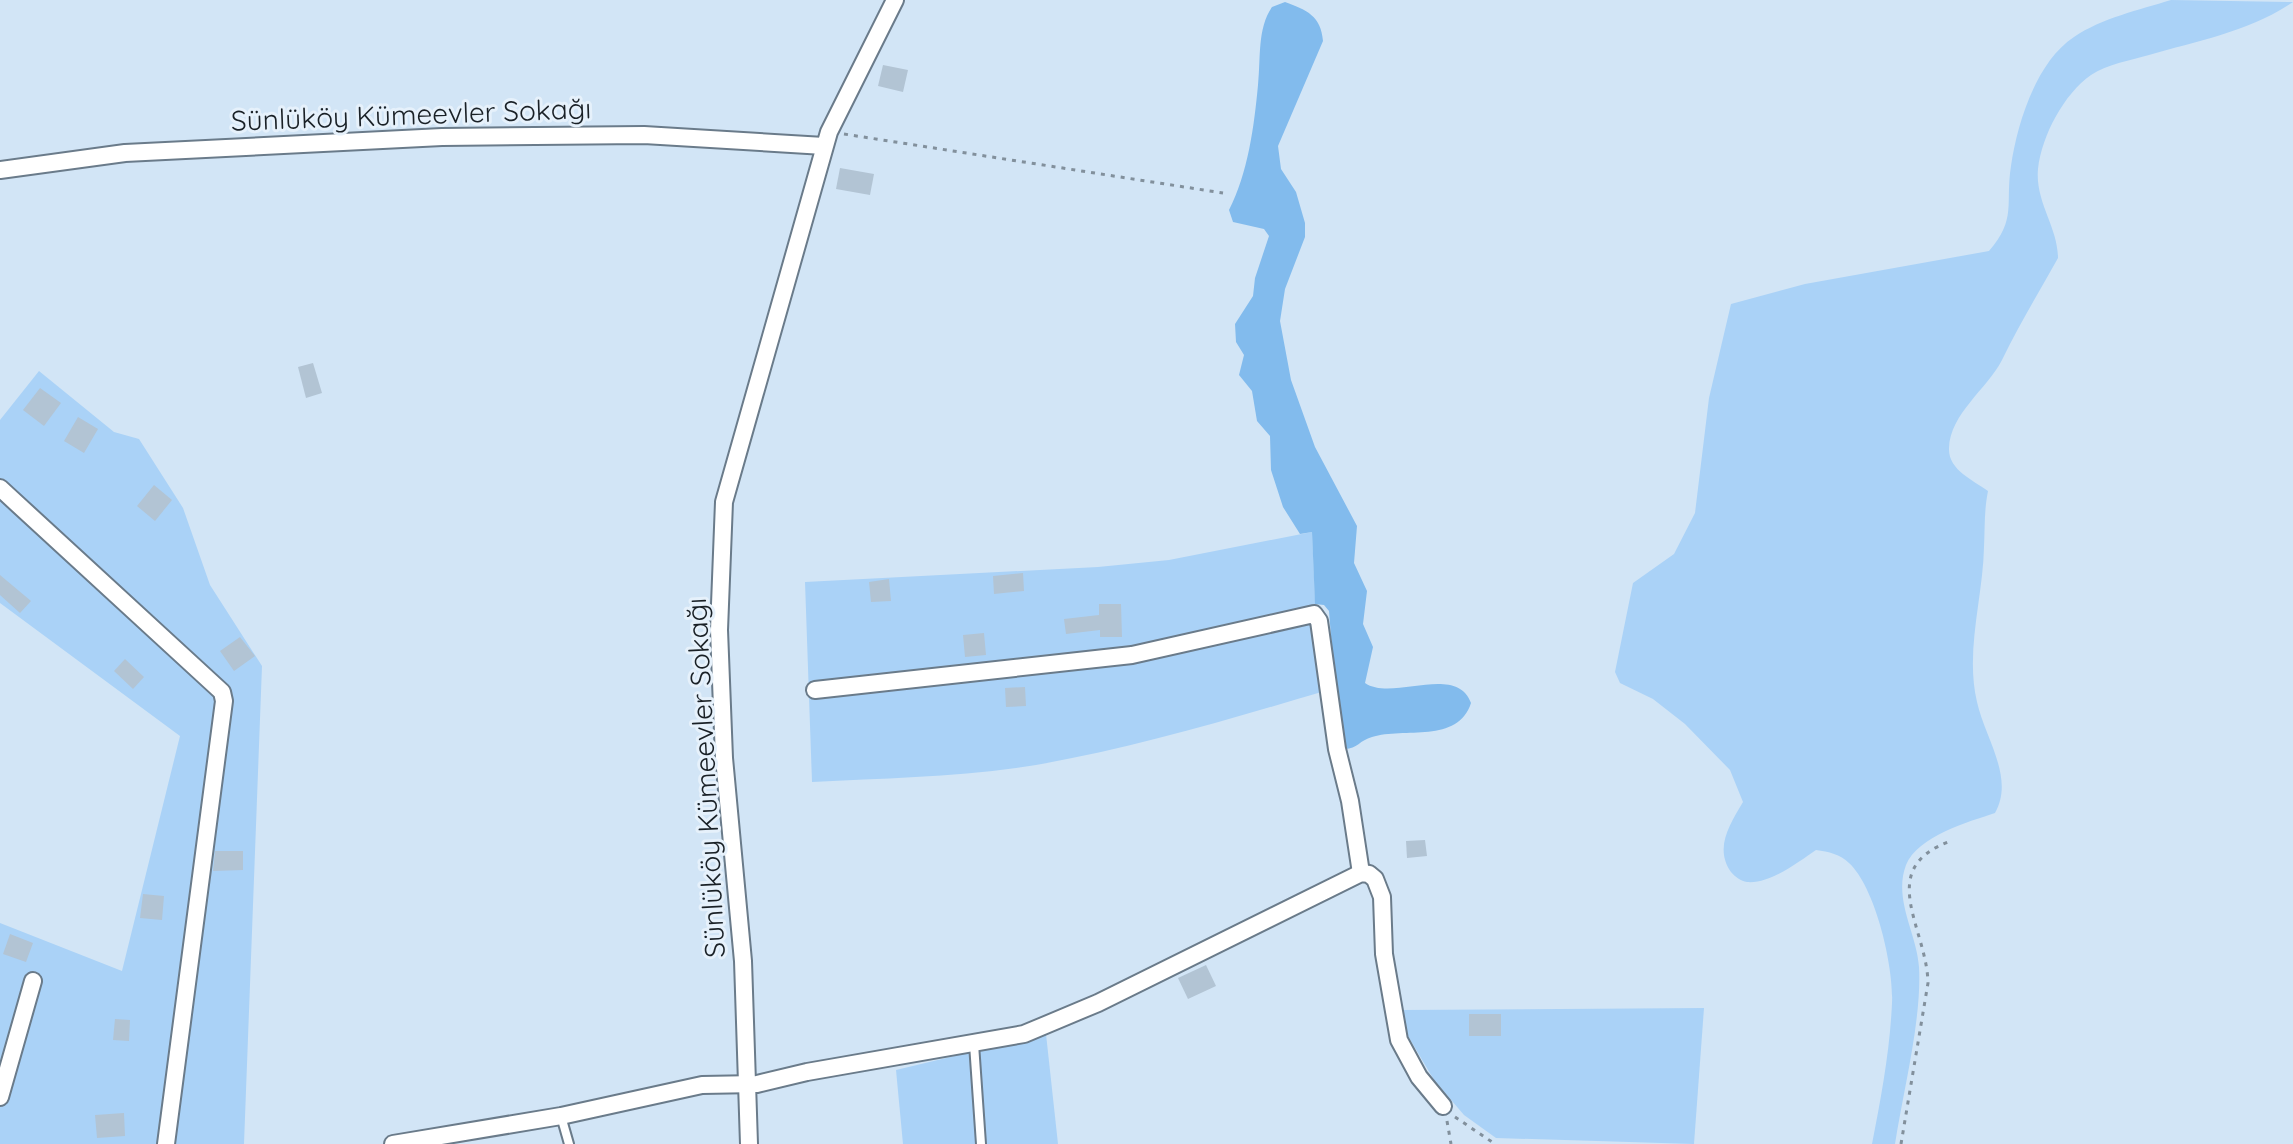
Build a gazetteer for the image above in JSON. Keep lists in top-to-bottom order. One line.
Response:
{"streets":{"street":["Sünlüköy Kümeevler Sokağı"]}}
